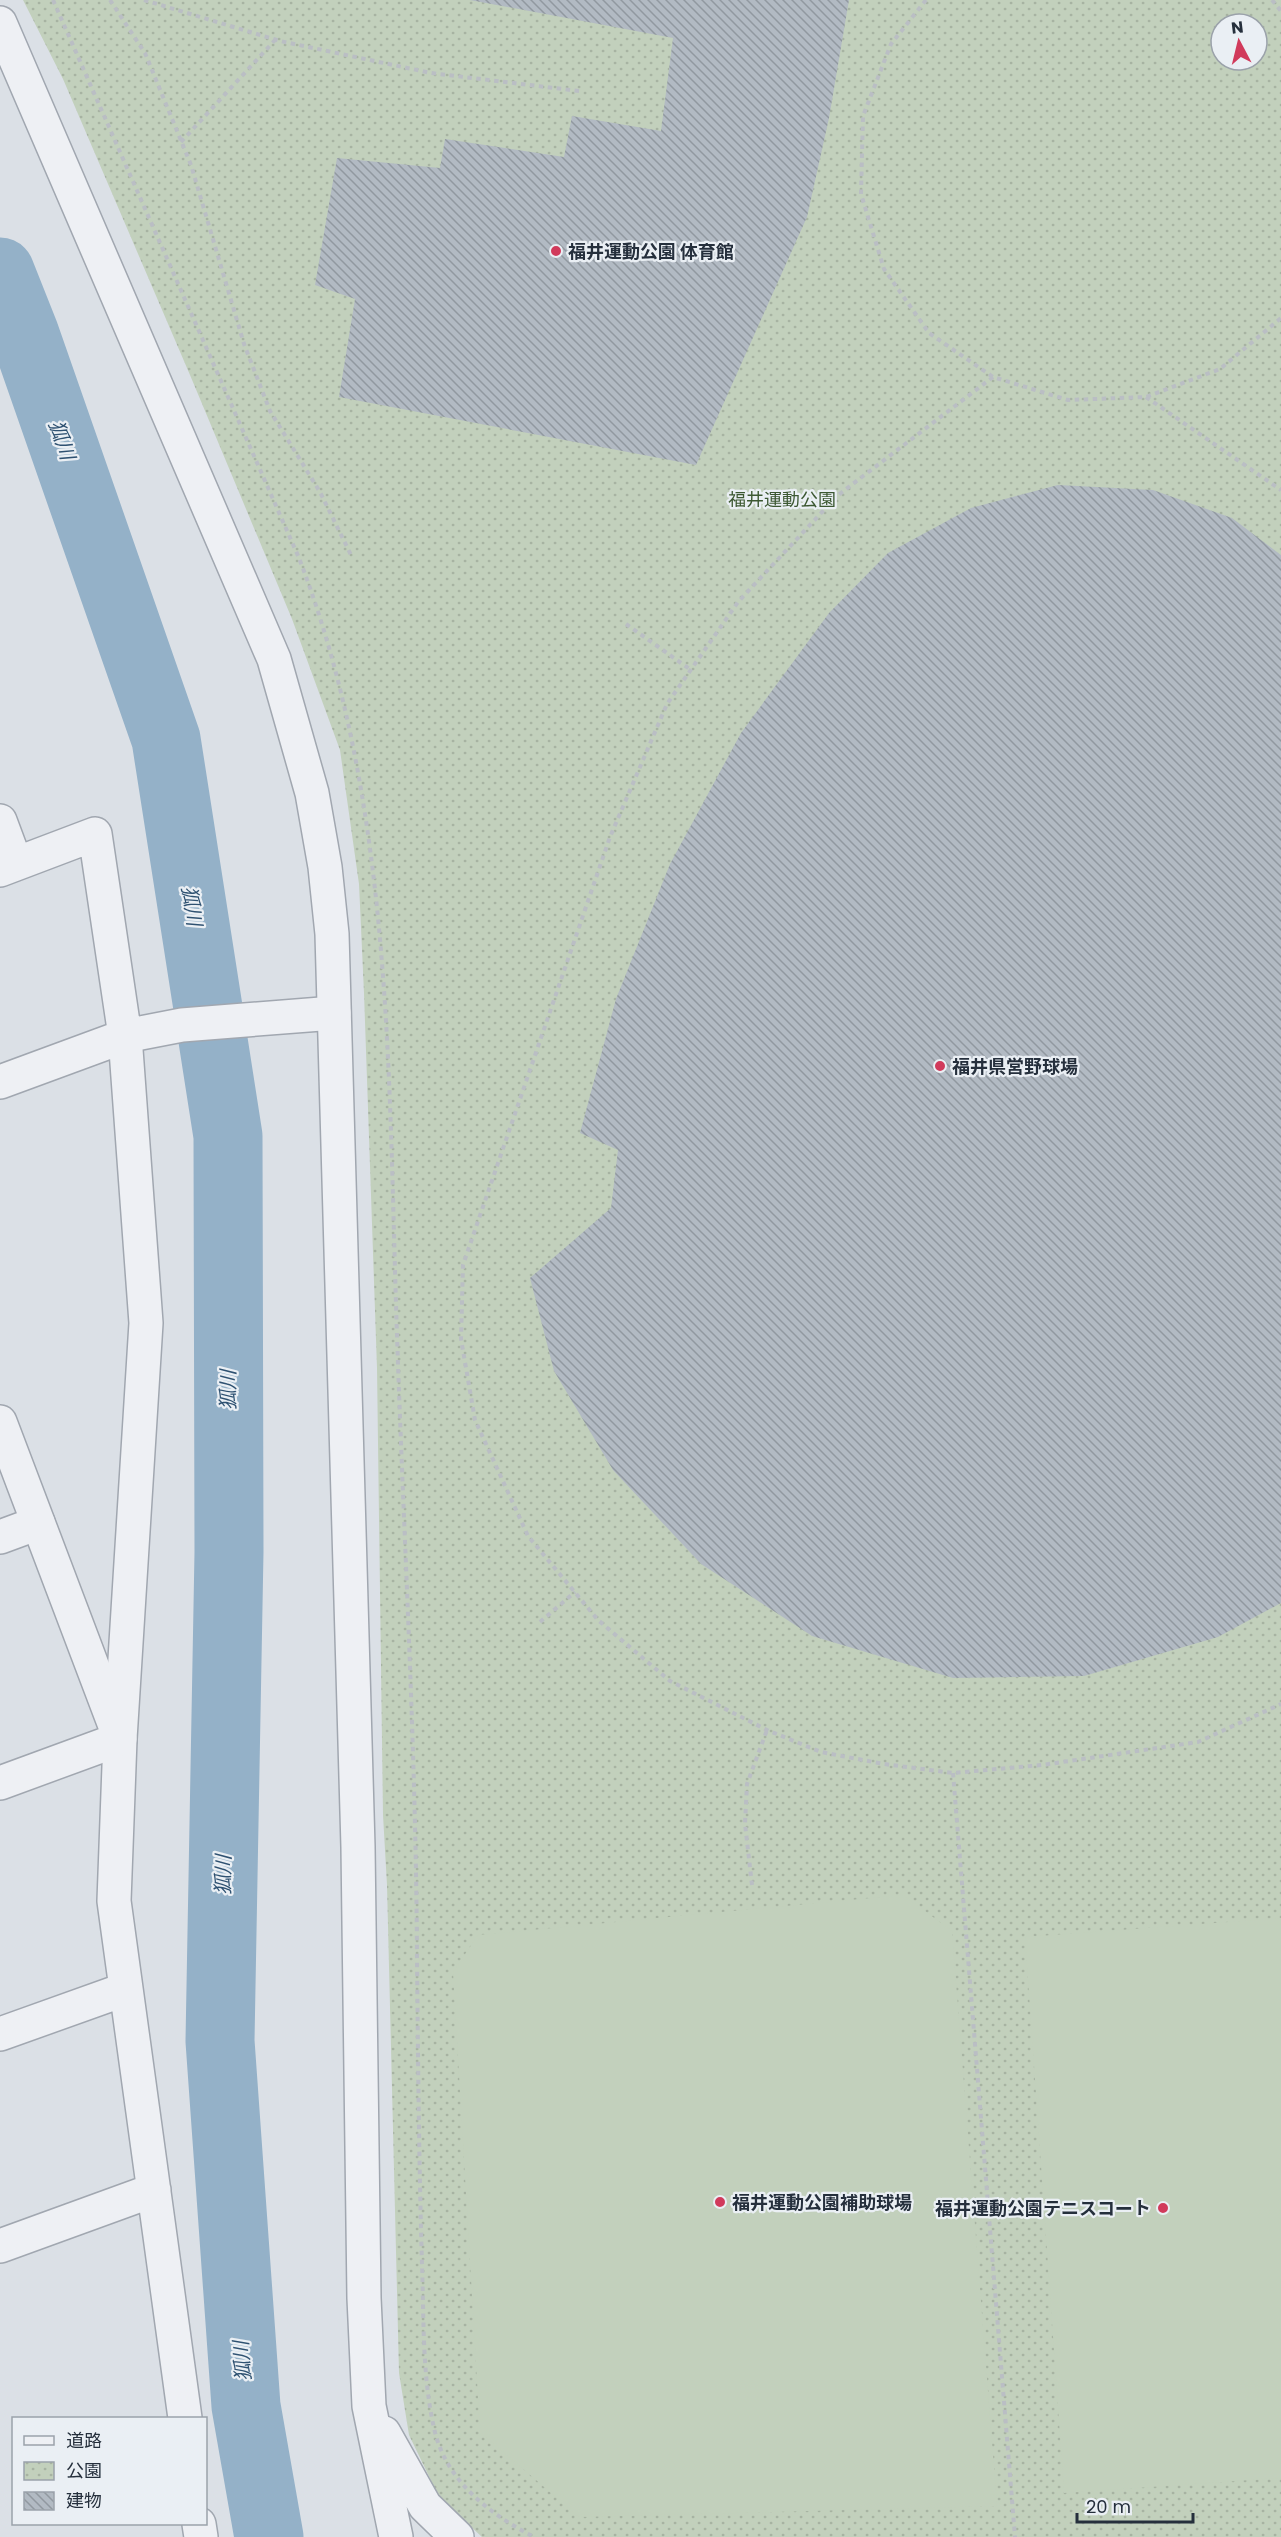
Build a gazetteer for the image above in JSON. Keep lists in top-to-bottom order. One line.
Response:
{"water":["狐川"],"parks":["福井運動公園"],"places":["福井運動公園 体育館","福井県営野球場","福井運動公園補助球場","福井運動公園テニスコート"],"legend":["道路","公園","建物"],"scale_bar":"20 m","north":"top"}
